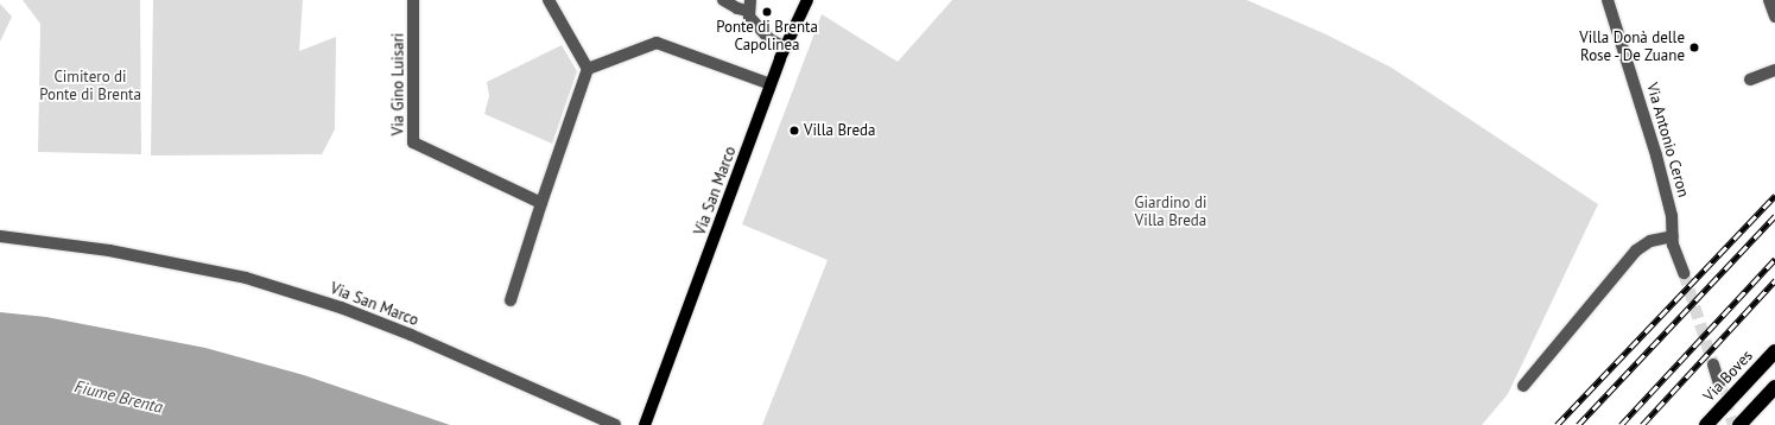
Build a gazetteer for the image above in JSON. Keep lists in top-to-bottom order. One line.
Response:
{"streets":{"highway":["Via Boves"],"main road":["Via San Marco"],"street":["Via Gino Luisari","Via Antonio Ceron"]},"water":["Fiume Brenta"],"parks":["Cimitero di Ponte di Brenta","Giardino di Villa Breda"],"places":["Ponte di Brenta Capolinea","Villa Donà delle Rose - De Zuane","Villa Breda"]}
